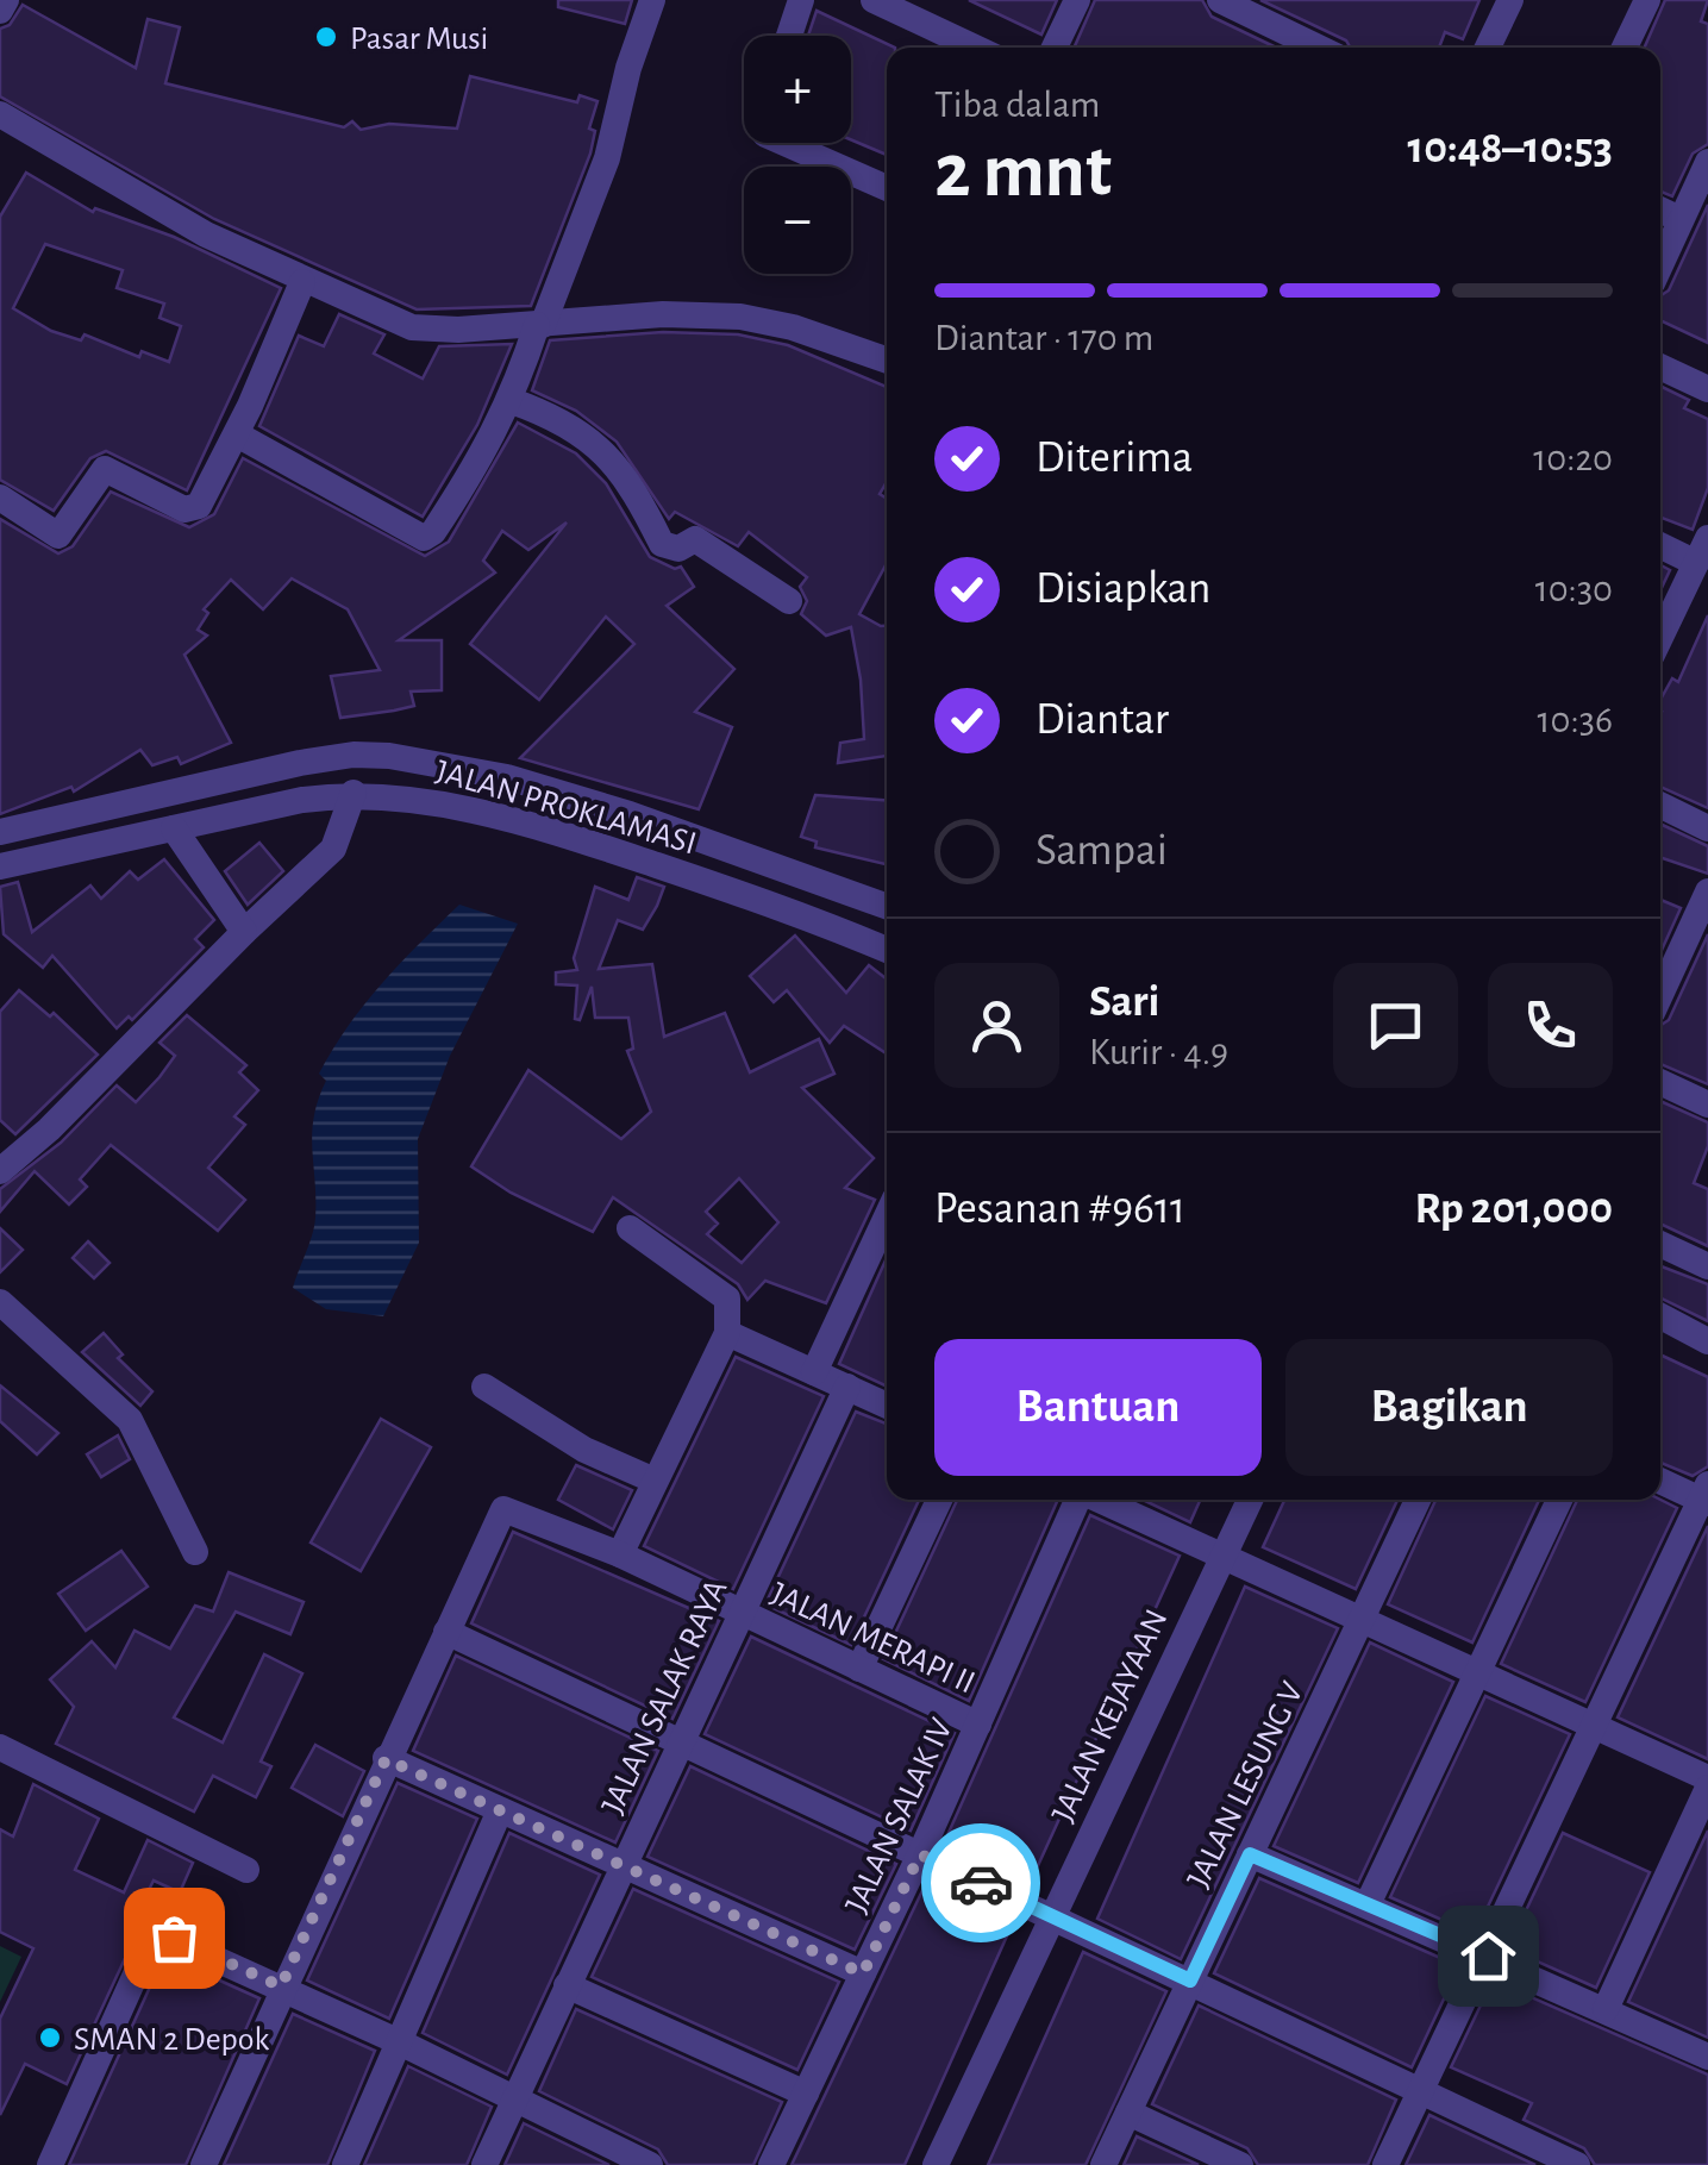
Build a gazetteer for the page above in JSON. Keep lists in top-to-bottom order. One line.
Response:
{"streets":{"street":["JALAN PROKLAMASI","JALAN MERAPI II","JALAN SALAK RAYA","JALAN KEJAYAAN","JALAN LESUNG V","JALAN SALAK IV"]},"crossings":[["JALAN MERAPI II","JALAN SALAK RAYA"],["JALAN MERAPI II","JALAN SALAK IV"]],"places":["Pasar Musi","SMAN 2 Depok"],"page":{"map_buttons":["+","−"],"heading":["2 mnt","Tiba dalam","10:48–10:53"],"panel":["Sari","Kurir · 4.9","Pesanan #9611","Rp 201,000"],"bar":"Diantar · 170 m","list":[["Diterima","10:20"],["Disiapkan","10:30"],["Diantar","10:36"],"Sampai"],"buttons":["Bantuan","Bagikan"]}}
